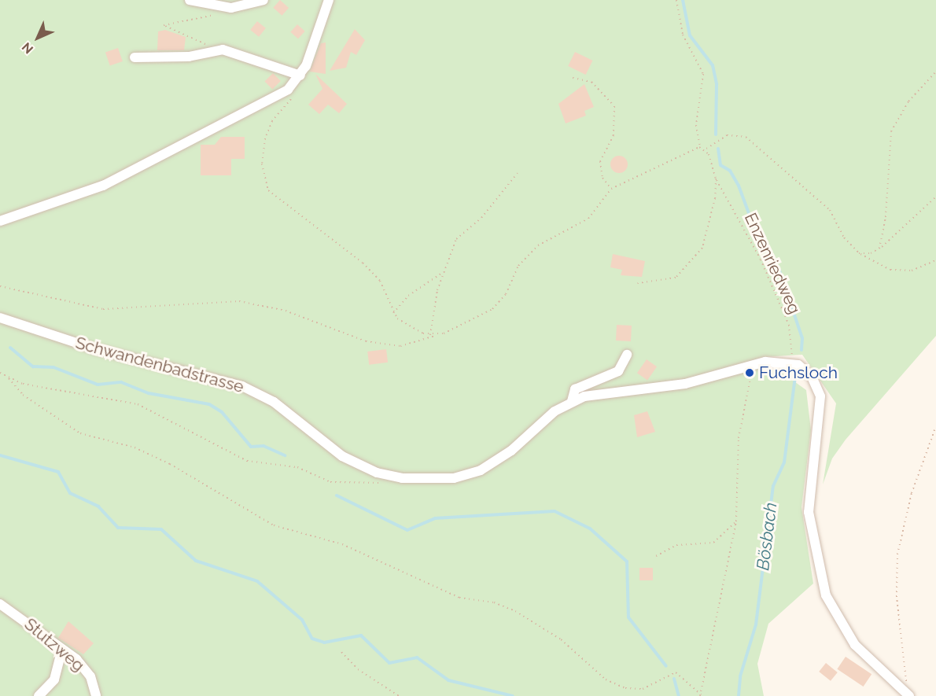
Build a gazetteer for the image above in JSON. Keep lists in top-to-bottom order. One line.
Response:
{"streets":{"street":["Schwandenbadstrasse","Stutzweg"],"path":["Enzenriedweg"]},"crossings":[["Enzenriedweg","Schwandenbadstrasse"]],"water":["Bösbach"],"places":["Fuchsloch"],"north":"bottom left"}
